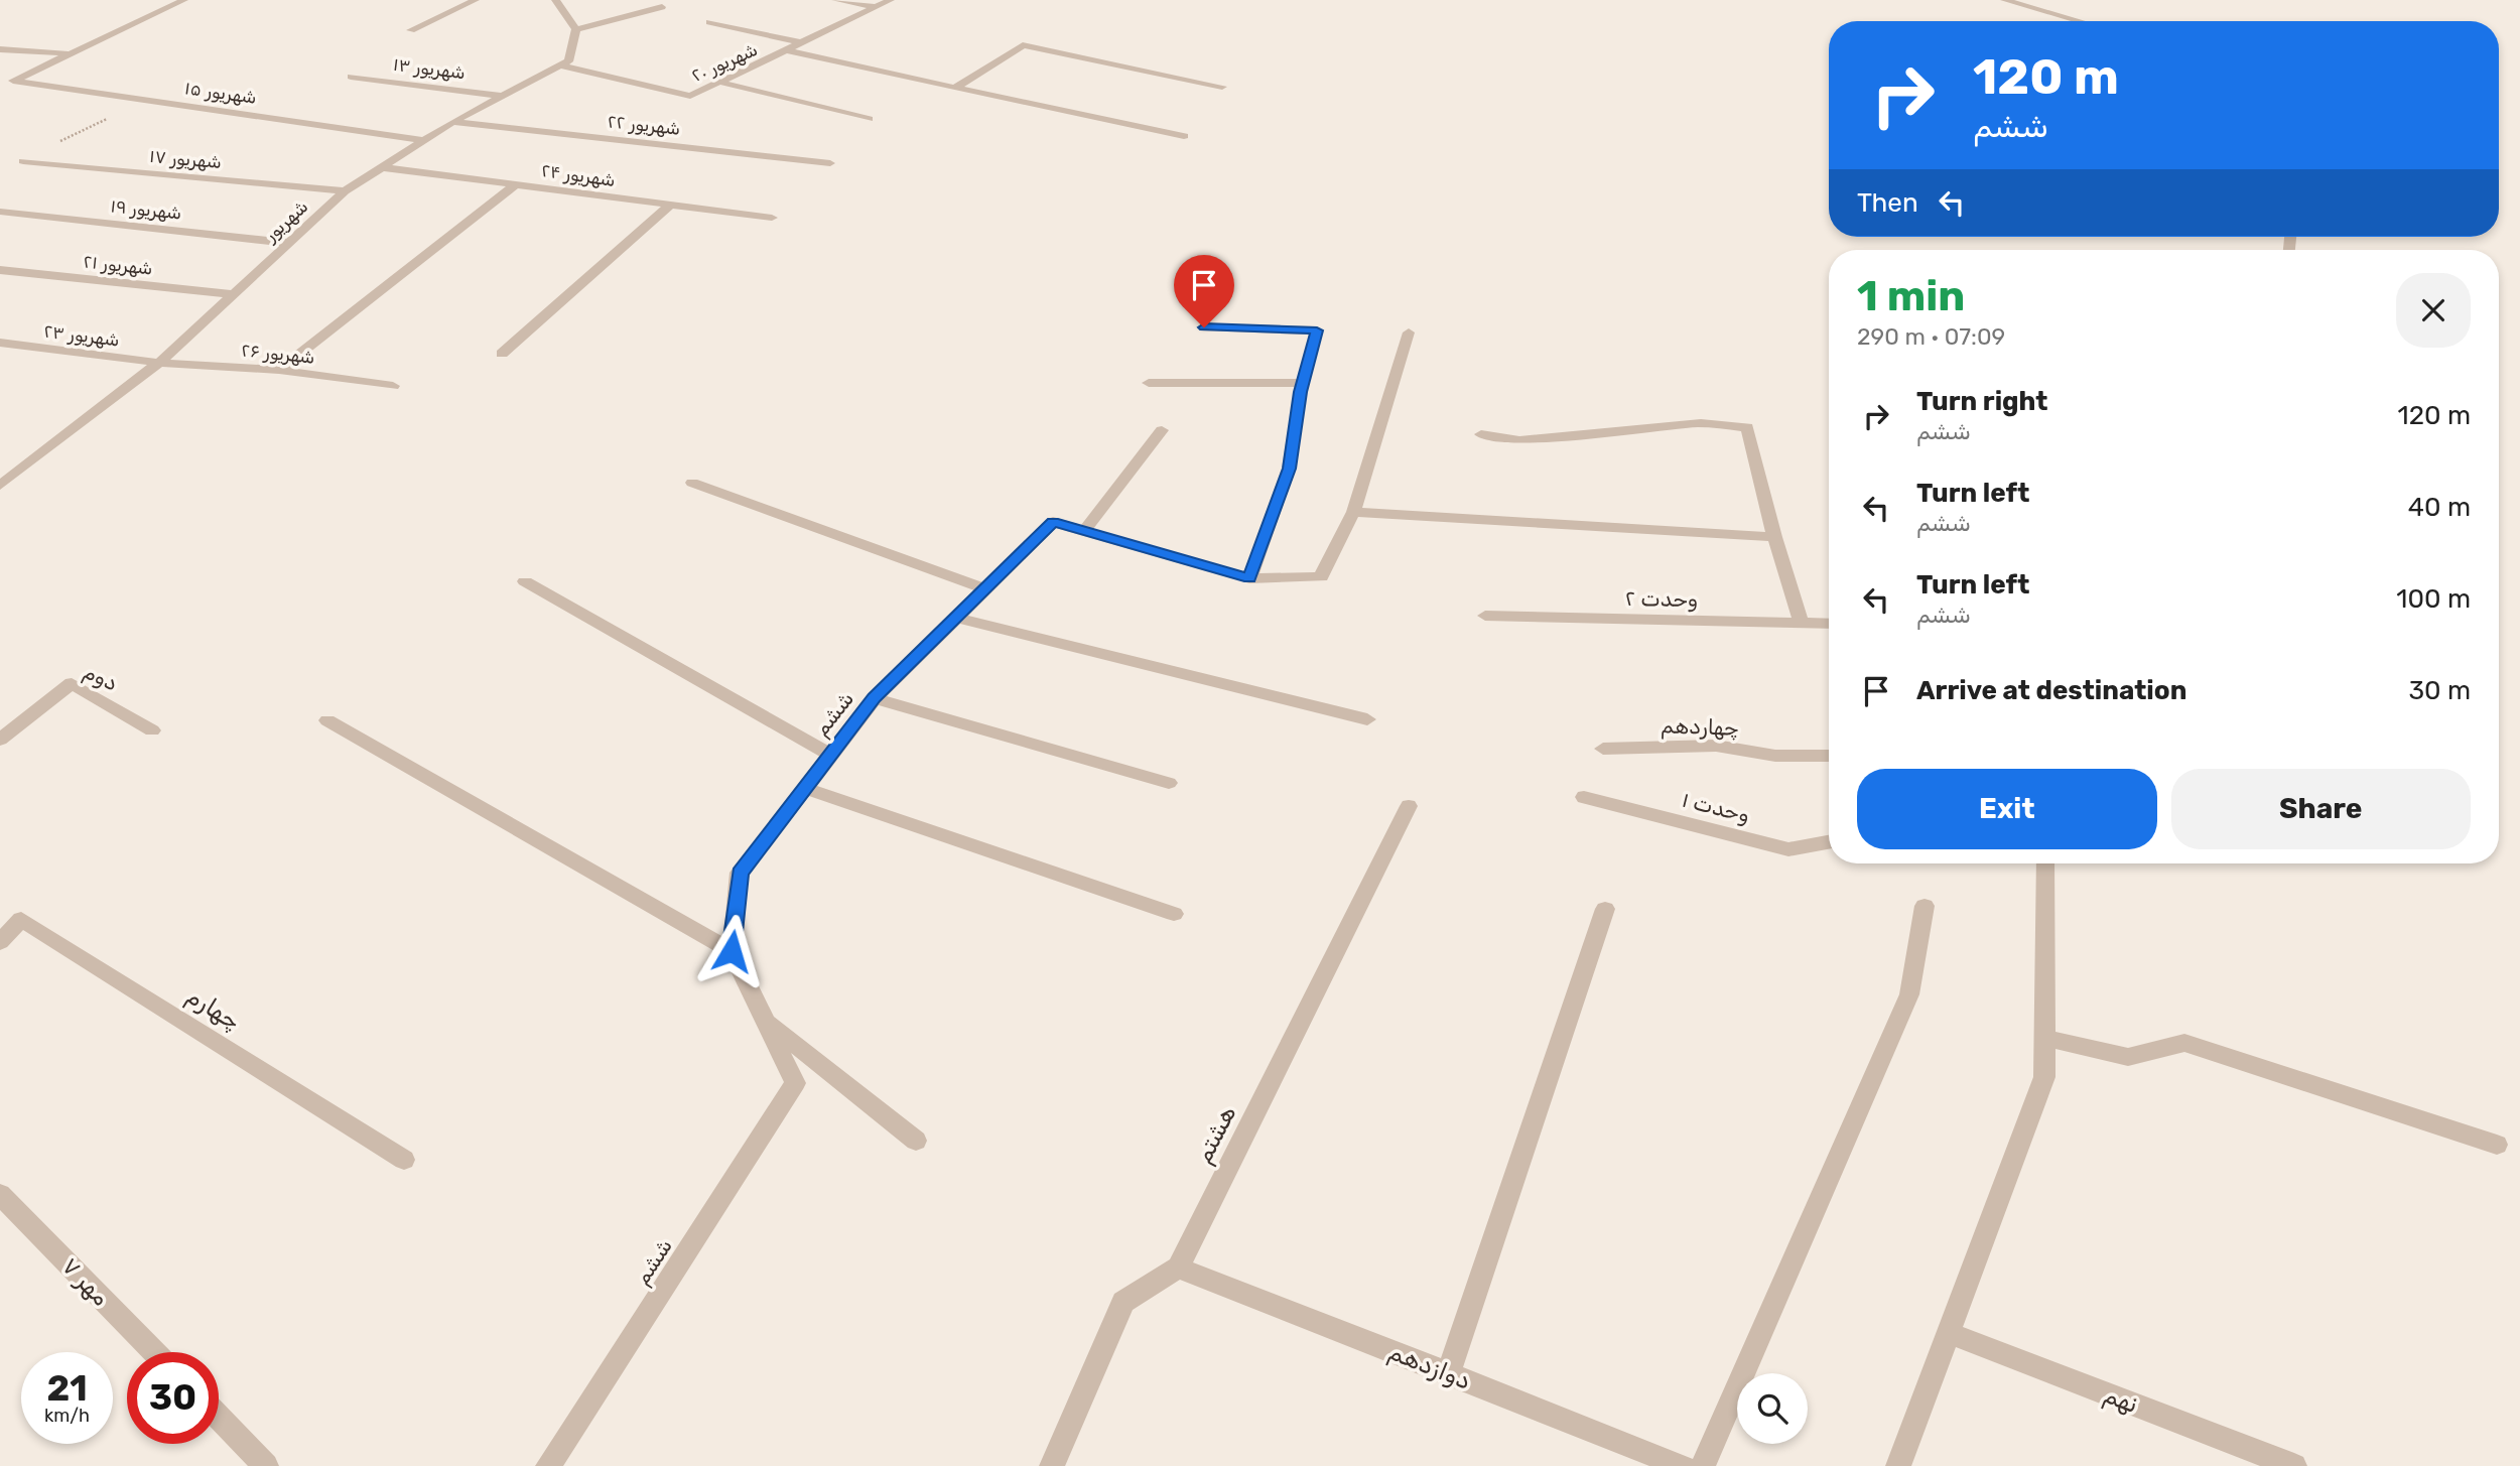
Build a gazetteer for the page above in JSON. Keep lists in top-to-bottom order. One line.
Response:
{"streets":{"street":["شهریور ۲۰","شهریور ۱۳","شهریور ۱۵","شهریور ۲۲","شهریور ۱۷","شهریور ۲۴","شهریور ۱۹","شهریور","شهریور ۲۱","شهریور ۲۳","شهریور ۲۶","وحدت ۲","دوم","ششم","چهاردهم","وحدت ۱","چهارم","هشتم","مهر ۷","دوازدهم","نهم"]},"crossings":[["شهریور ۲۰","شهریور"],["شهریور ۱۳","شهریور"],["شهریور ۱۵","شهریور"],["شهریور ۲۲","شهریور"],["شهریور ۱۷","شهریور"],["شهریور ۲۴","شهریور"],["شهریور ۱۹","شهریور"],["شهریور","شهریور ۲۱"],["شهریور","شهریور ۲۳"],["شهریور","شهریور ۲۶"],["شهریور ۲۳","شهریور ۲۶"],["هشتم","دوازدهم"]],"page":{"turn":["120 m","ششم"],"then":"Then","heading":["1 min","290 m · 07:09"],"list":[{"name":"Turn right","note":"ششم","value":"120 m"},{"name":"Turn left","note":"ششم","value":"40 m"},{"name":"Turn left","note":"ششم","value":"100 m"},{"name":"Arrive at destination","value":"30 m"}],"buttons":["Exit","Share"],"speed":"21 km/h","limit":"30"}}
